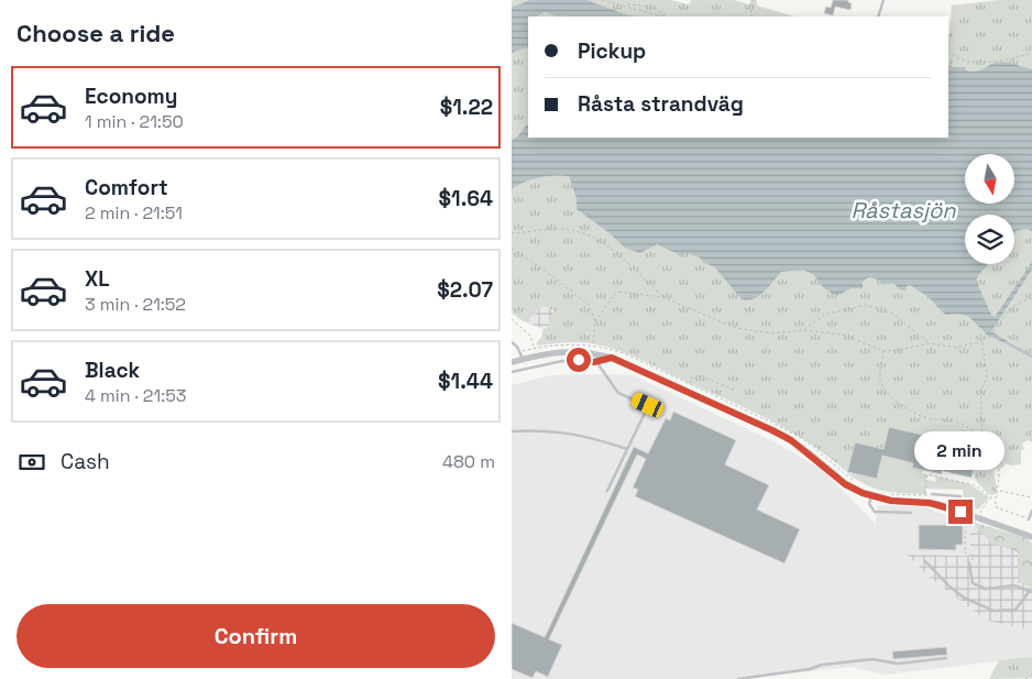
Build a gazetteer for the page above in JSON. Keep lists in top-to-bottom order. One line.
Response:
{"water":["Råstasjön"],"north":"bottom","page":{"heading":"Choose a ride","banner":["Pickup","Råsta strandväg"],"list":[{"name":"Economy","note":"1 min · 21:50","value":"$1.22"},{"name":"Comfort","note":"2 min · 21:51","value":"$1.64"},{"name":"XL","note":"3 min · 21:52","value":"$2.07"},{"name":"Black","note":"4 min · 21:53","value":"$1.44"}],"pay":["Cash","480 m"],"bubble":"2 min","buttons":"Confirm"}}
